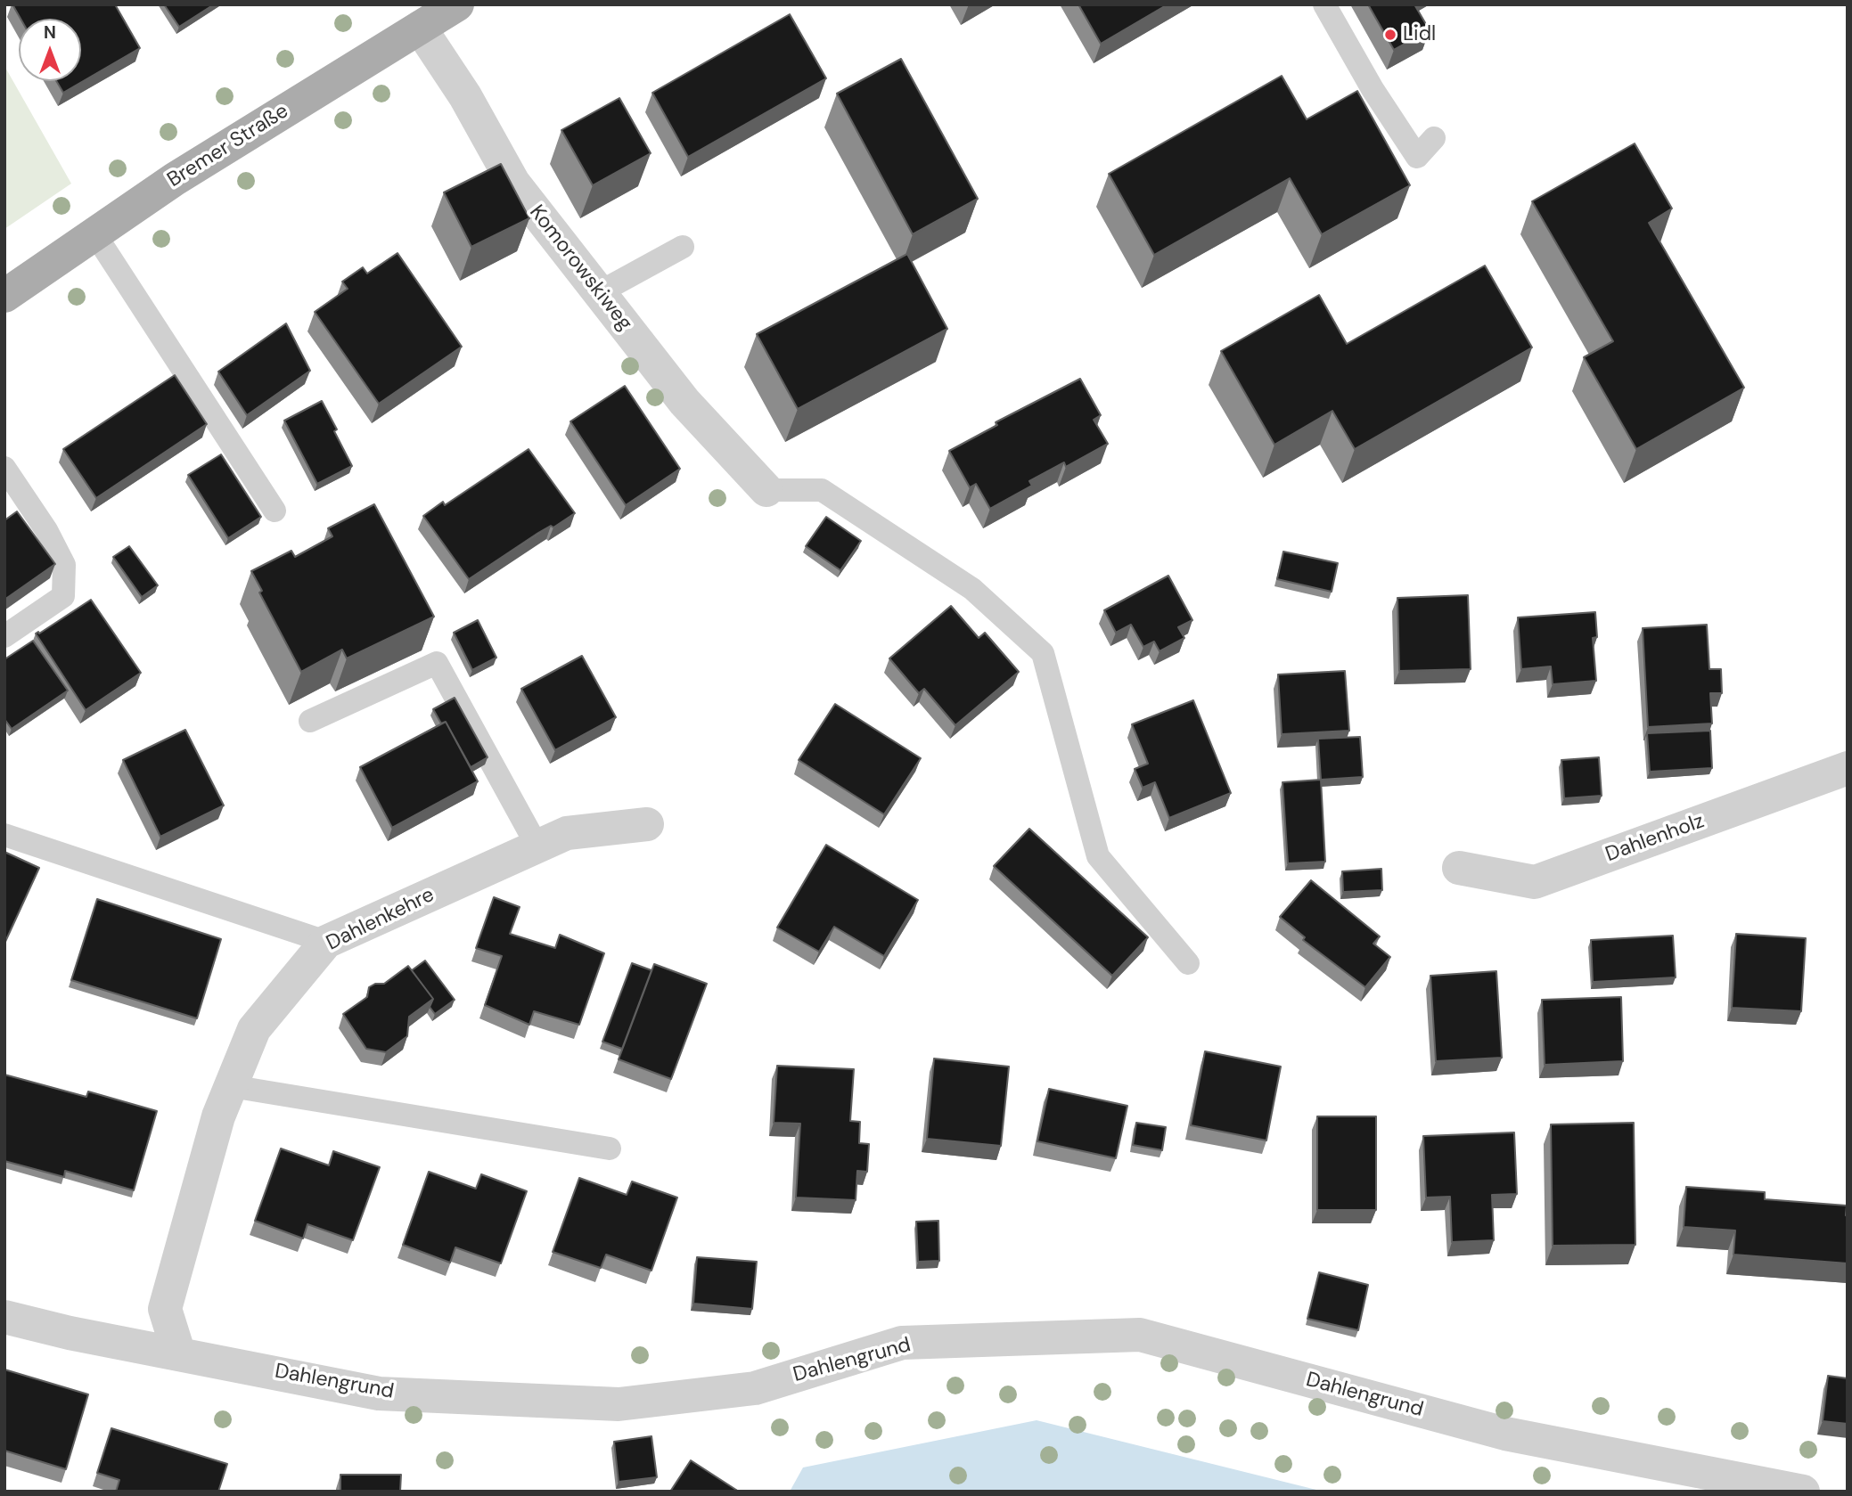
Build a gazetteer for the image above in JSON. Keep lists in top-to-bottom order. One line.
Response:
{"streets":{"main road":["Bremer Straße"],"street":["Komorowskiweg","Dahlenholz","Dahlenkehre","Dahlengrund"]},"crossings":[["Bremer Straße","Komorowskiweg"],["Dahlenkehre","Dahlengrund"]],"places":["Lidl"],"north":"top"}
